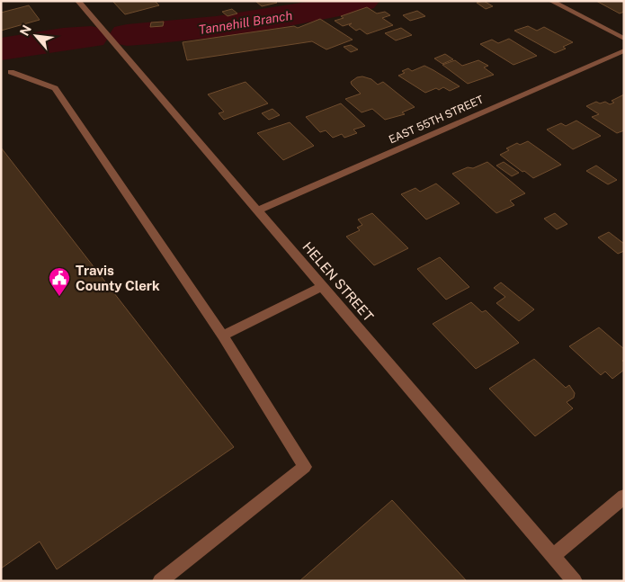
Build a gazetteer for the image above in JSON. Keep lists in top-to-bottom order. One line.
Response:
{"streets":{"street":["EAST 55TH STREET","HELEN STREET"]},"crossings":[["EAST 55TH STREET","HELEN STREET"]],"water":["Tannehill Branch"],"places":{"public building":["Travis County Clerk"]},"north":"top left"}
